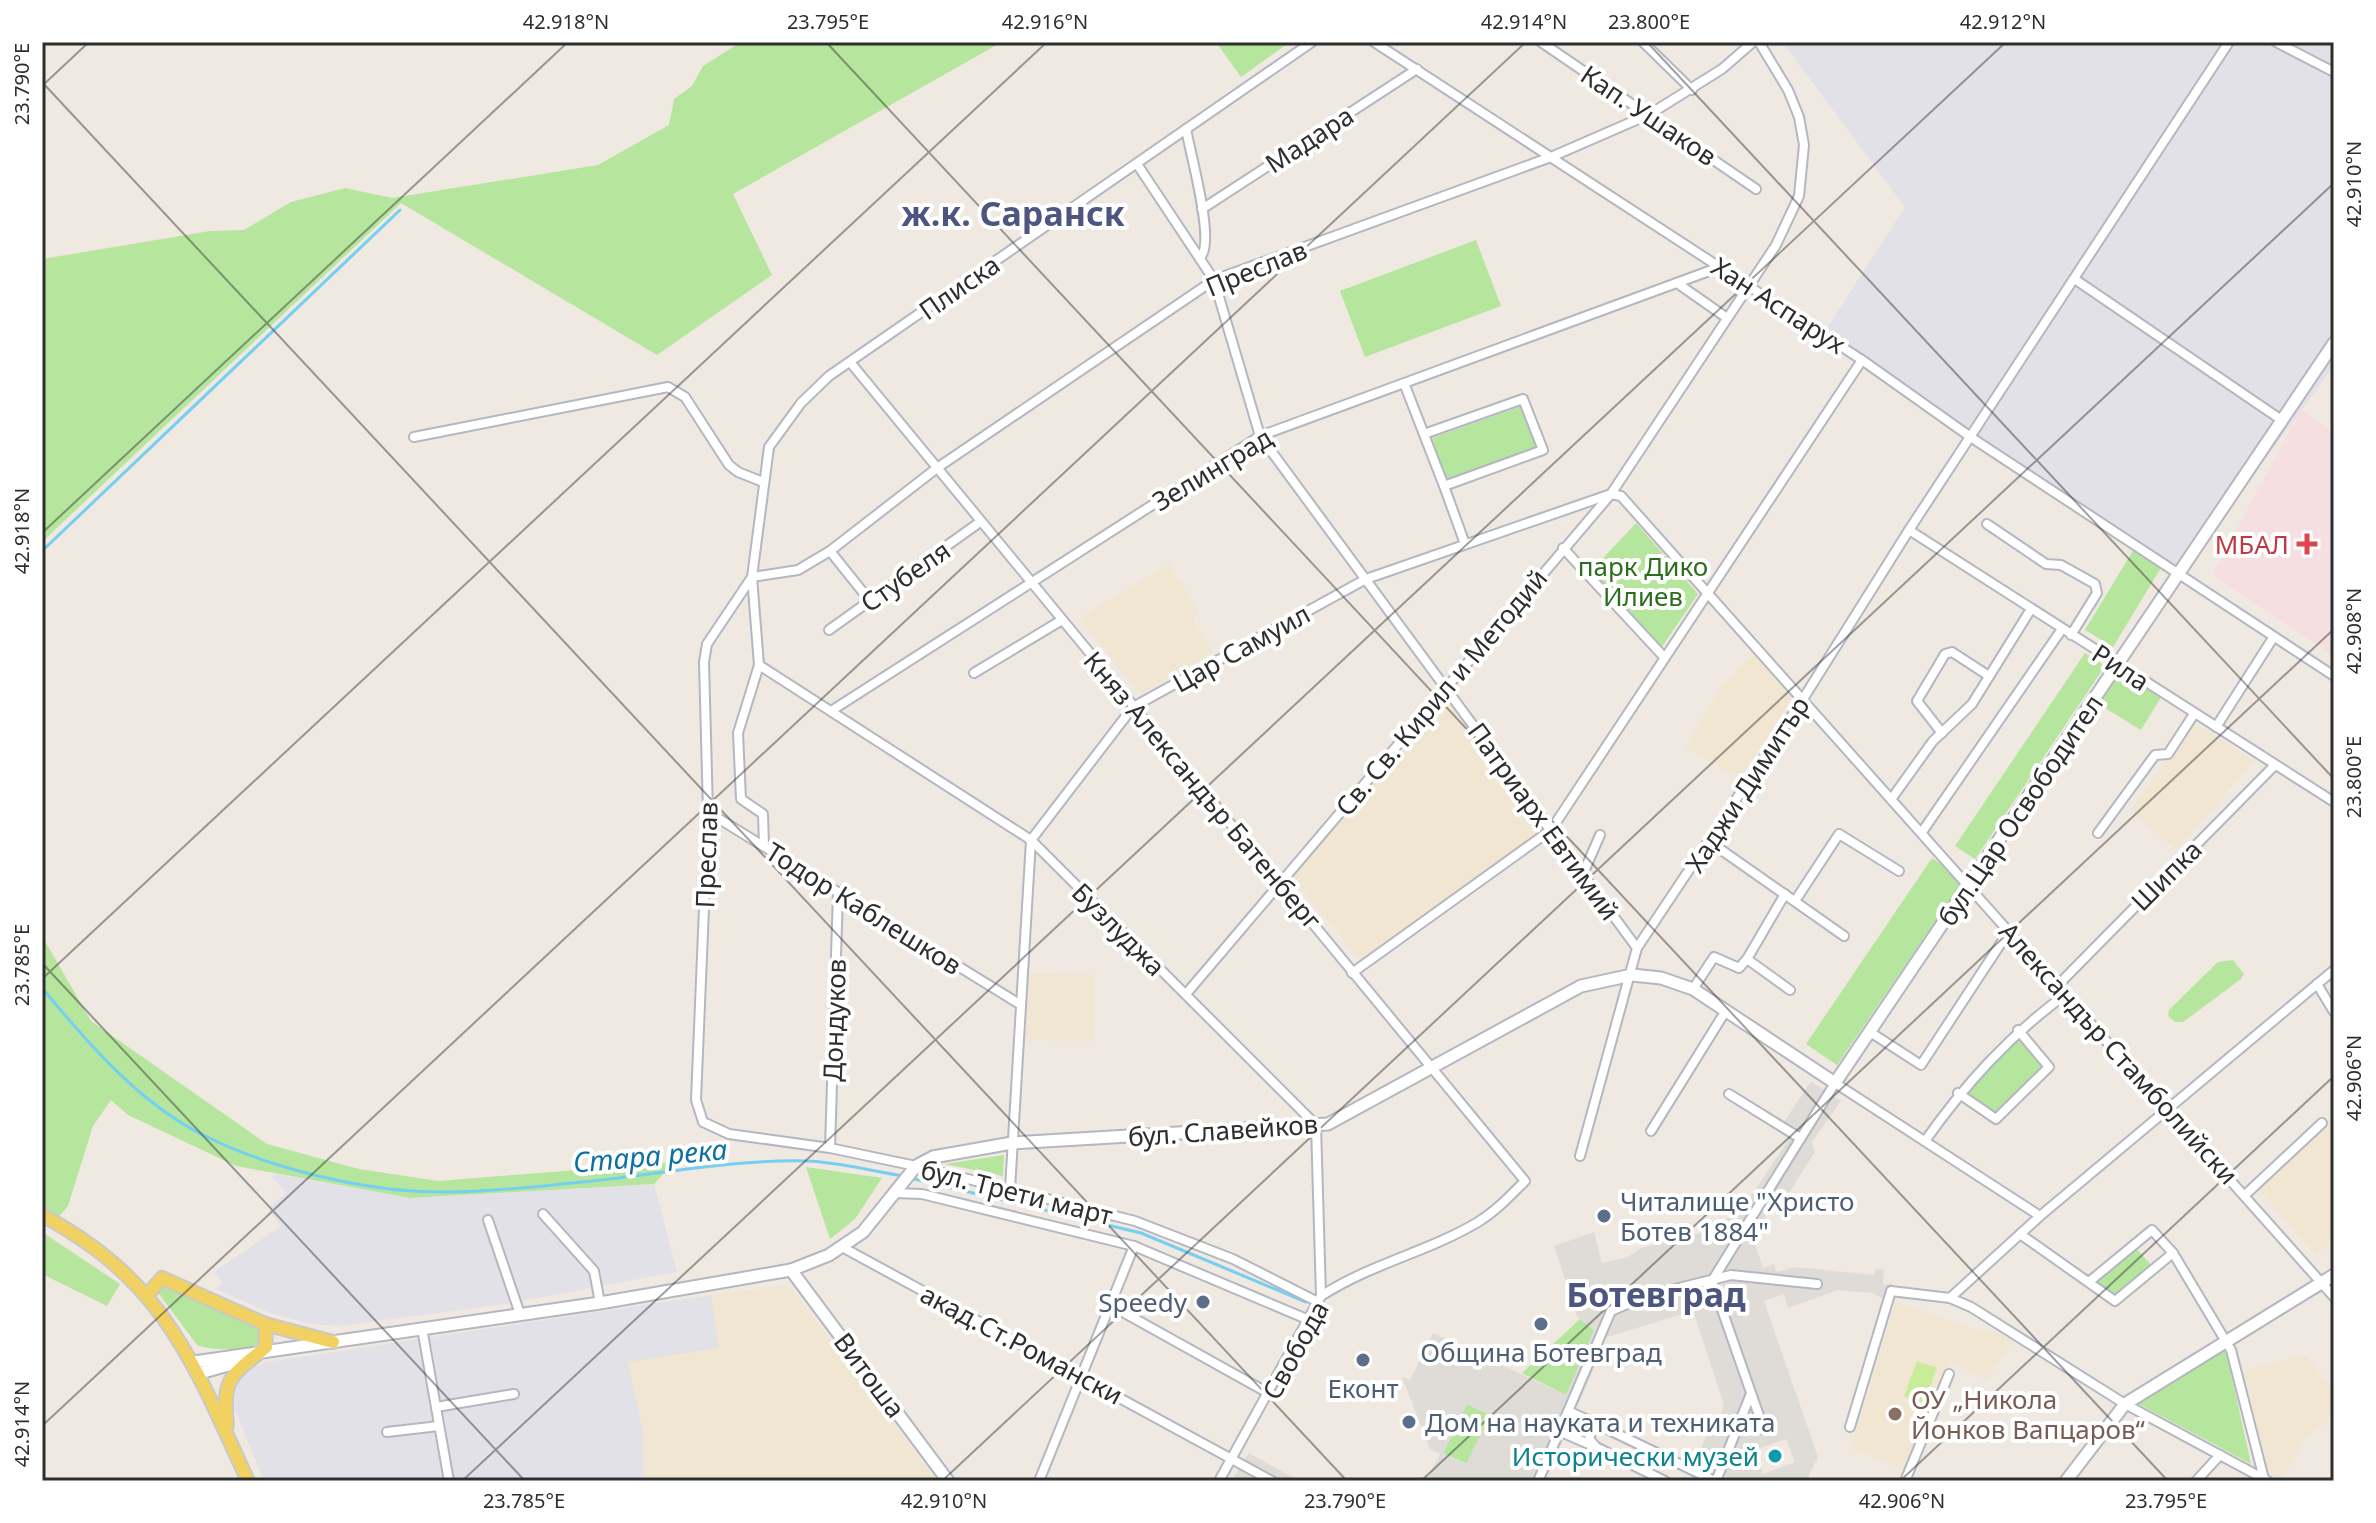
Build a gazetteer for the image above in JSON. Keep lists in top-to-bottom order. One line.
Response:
{"streets":{"street":["Кап. Ушаков","Мадара","Преслав","Плиска","Хан Аспарух","Зелинград","Стубеля","Цар Самуил","Рила","Св. Св. Кирил и Методий","Хаджи Димитър","Княз Александър Батенберг","бул.Цар Освободител","Патриарх Евтимий","Шипка","Тодор Каблешков","Бузлуджа","Дондуков","Александър Стамболийски","бул. Славейков","бул. Трети март","акад.Ст.Романски","Свобода","Витоша"]},"crossings":[["Кап. Ушаков","Преслав"],["Мадара","Хан Аспарух"],["Преслав","Плиска"],["Преслав","Хан Аспарух"],["Преслав","Княз Александър Батенберг"],["Преслав","Патриарх Евтимий"],["Преслав","Тодор Каблешков"],["Преслав","Бузлуджа"],["Преслав","бул. Трети март"],["Плиска","Княз Александър Батенберг"],["Плиска","Патриарх Евтимий"],["Плиска","Бузлуджа"],["Хан Аспарух","Зелинград"],["Хан Аспарух","Св. Св. Кирил и Методий"],["Хан Аспарух","Хаджи Димитър"],["Хан Аспарух","бул.Цар Освободител"],["Зелинград","Княз Александър Батенберг"],["Зелинград","Патриарх Евтимий"],["Зелинград","Бузлуджа"],["Стубеля","Княз Александър Батенберг"],["Цар Самуил","Св. Св. Кирил и Методий"],["Цар Самуил","Княз Александър Батенберг"],["Цар Самуил","Патриарх Евтимий"],["Цар Самуил","Бузлуджа"],["Цар Самуил","Александър Стамболийски"],["Рила","Хаджи Димитър"],["Рила","бул.Цар Освободител"],["Рила","Шипка"],["Св. Св. Кирил и Методий","Княз Александър Батенберг"],["Св. Св. Кирил и Методий","Патриарх Евтимий"],["Св. Св. Кирил и Методий","Бузлуджа"],["Св. Св. Кирил и Методий","Александър Стамболийски"],["Хаджи Димитър","Патриарх Евтимий"],["Хаджи Димитър","Александър Стамболийски"],["Хаджи Димитър","бул. Славейков"],["Княз Александър Батенберг","бул. Славейков"],["Княз Александър Батенберг","Свобода"],["бул.Цар Освободител","Александър Стамболийски"],["Шипка","Александър Стамболийски"],["Тодор Каблешков","Дондуков"],["Бузлуджа","бул. Славейков"],["Дондуков","бул. Трети март"],["бул. Славейков","бул. Трети март"],["бул. Трети март","Свобода"],["акад.Ст.Романски","Свобода"]],"districts":["ж.к. Саранск","Ботевград"],"water":["Стара река"],"parks":["парк Дико Илиев"],"places":{"health":["МБАЛ"],"other":["Читалище \"Христо Ботев 1884\"","Speedy","Община Ботевград","Еконт","ОУ „Никола Йонков Вапцаров“","Дом на науката и техниката","Исторически музей"]},"coordinates":["42.918°N","23.795°E","42.916°N","42.914°N","23.800°E","42.912°N","23.790°E","42.910°N","42.908°N","23.785°E","42.906°N"]}
